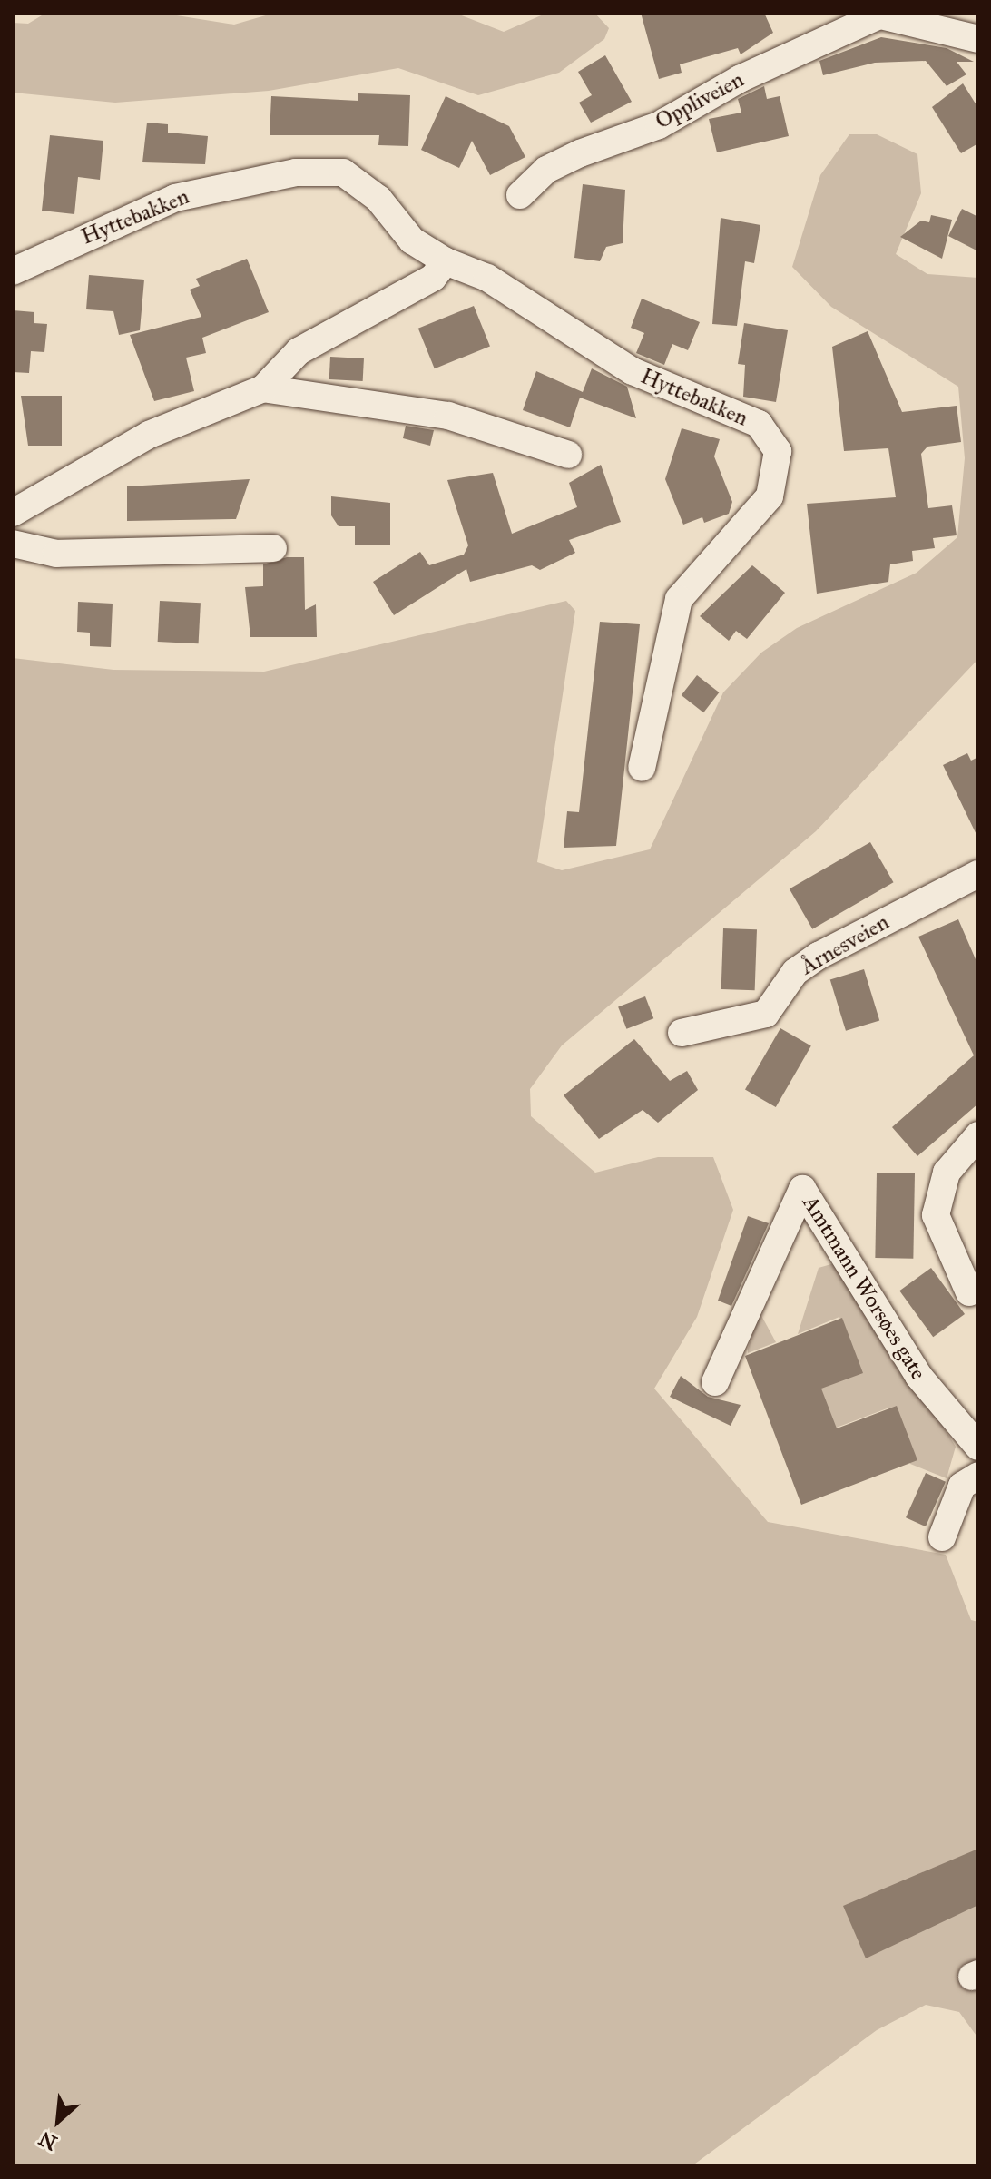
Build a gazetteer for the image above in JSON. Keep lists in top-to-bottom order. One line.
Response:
{"streets":{"street":["Oppliveien","Hyttebakken","Årnesveien","Amtmann Worsøes gate"]},"north":"bottom left"}
